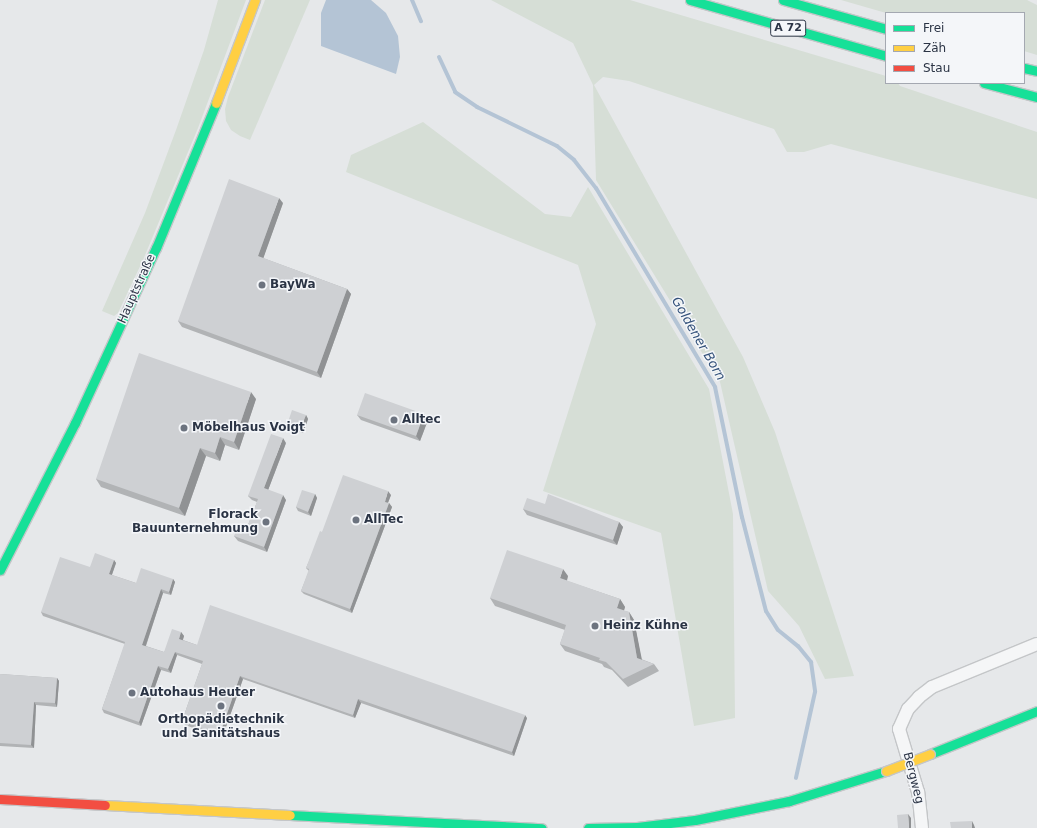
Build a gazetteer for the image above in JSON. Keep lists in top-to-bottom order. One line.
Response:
{"streets":{"main road":["A 72","Hauptstraße"],"street":["Bergweg"]},"water":["Goldener Born"],"places":["BayWa","Alltec","Möbelhaus Voigt","AllTec","Florack Bauunternehmung","Heinz Kühne","Autohaus Heuter","Orthopädietechnik und Sanitätshaus"],"legend":["Frei","Zäh","Stau"]}
